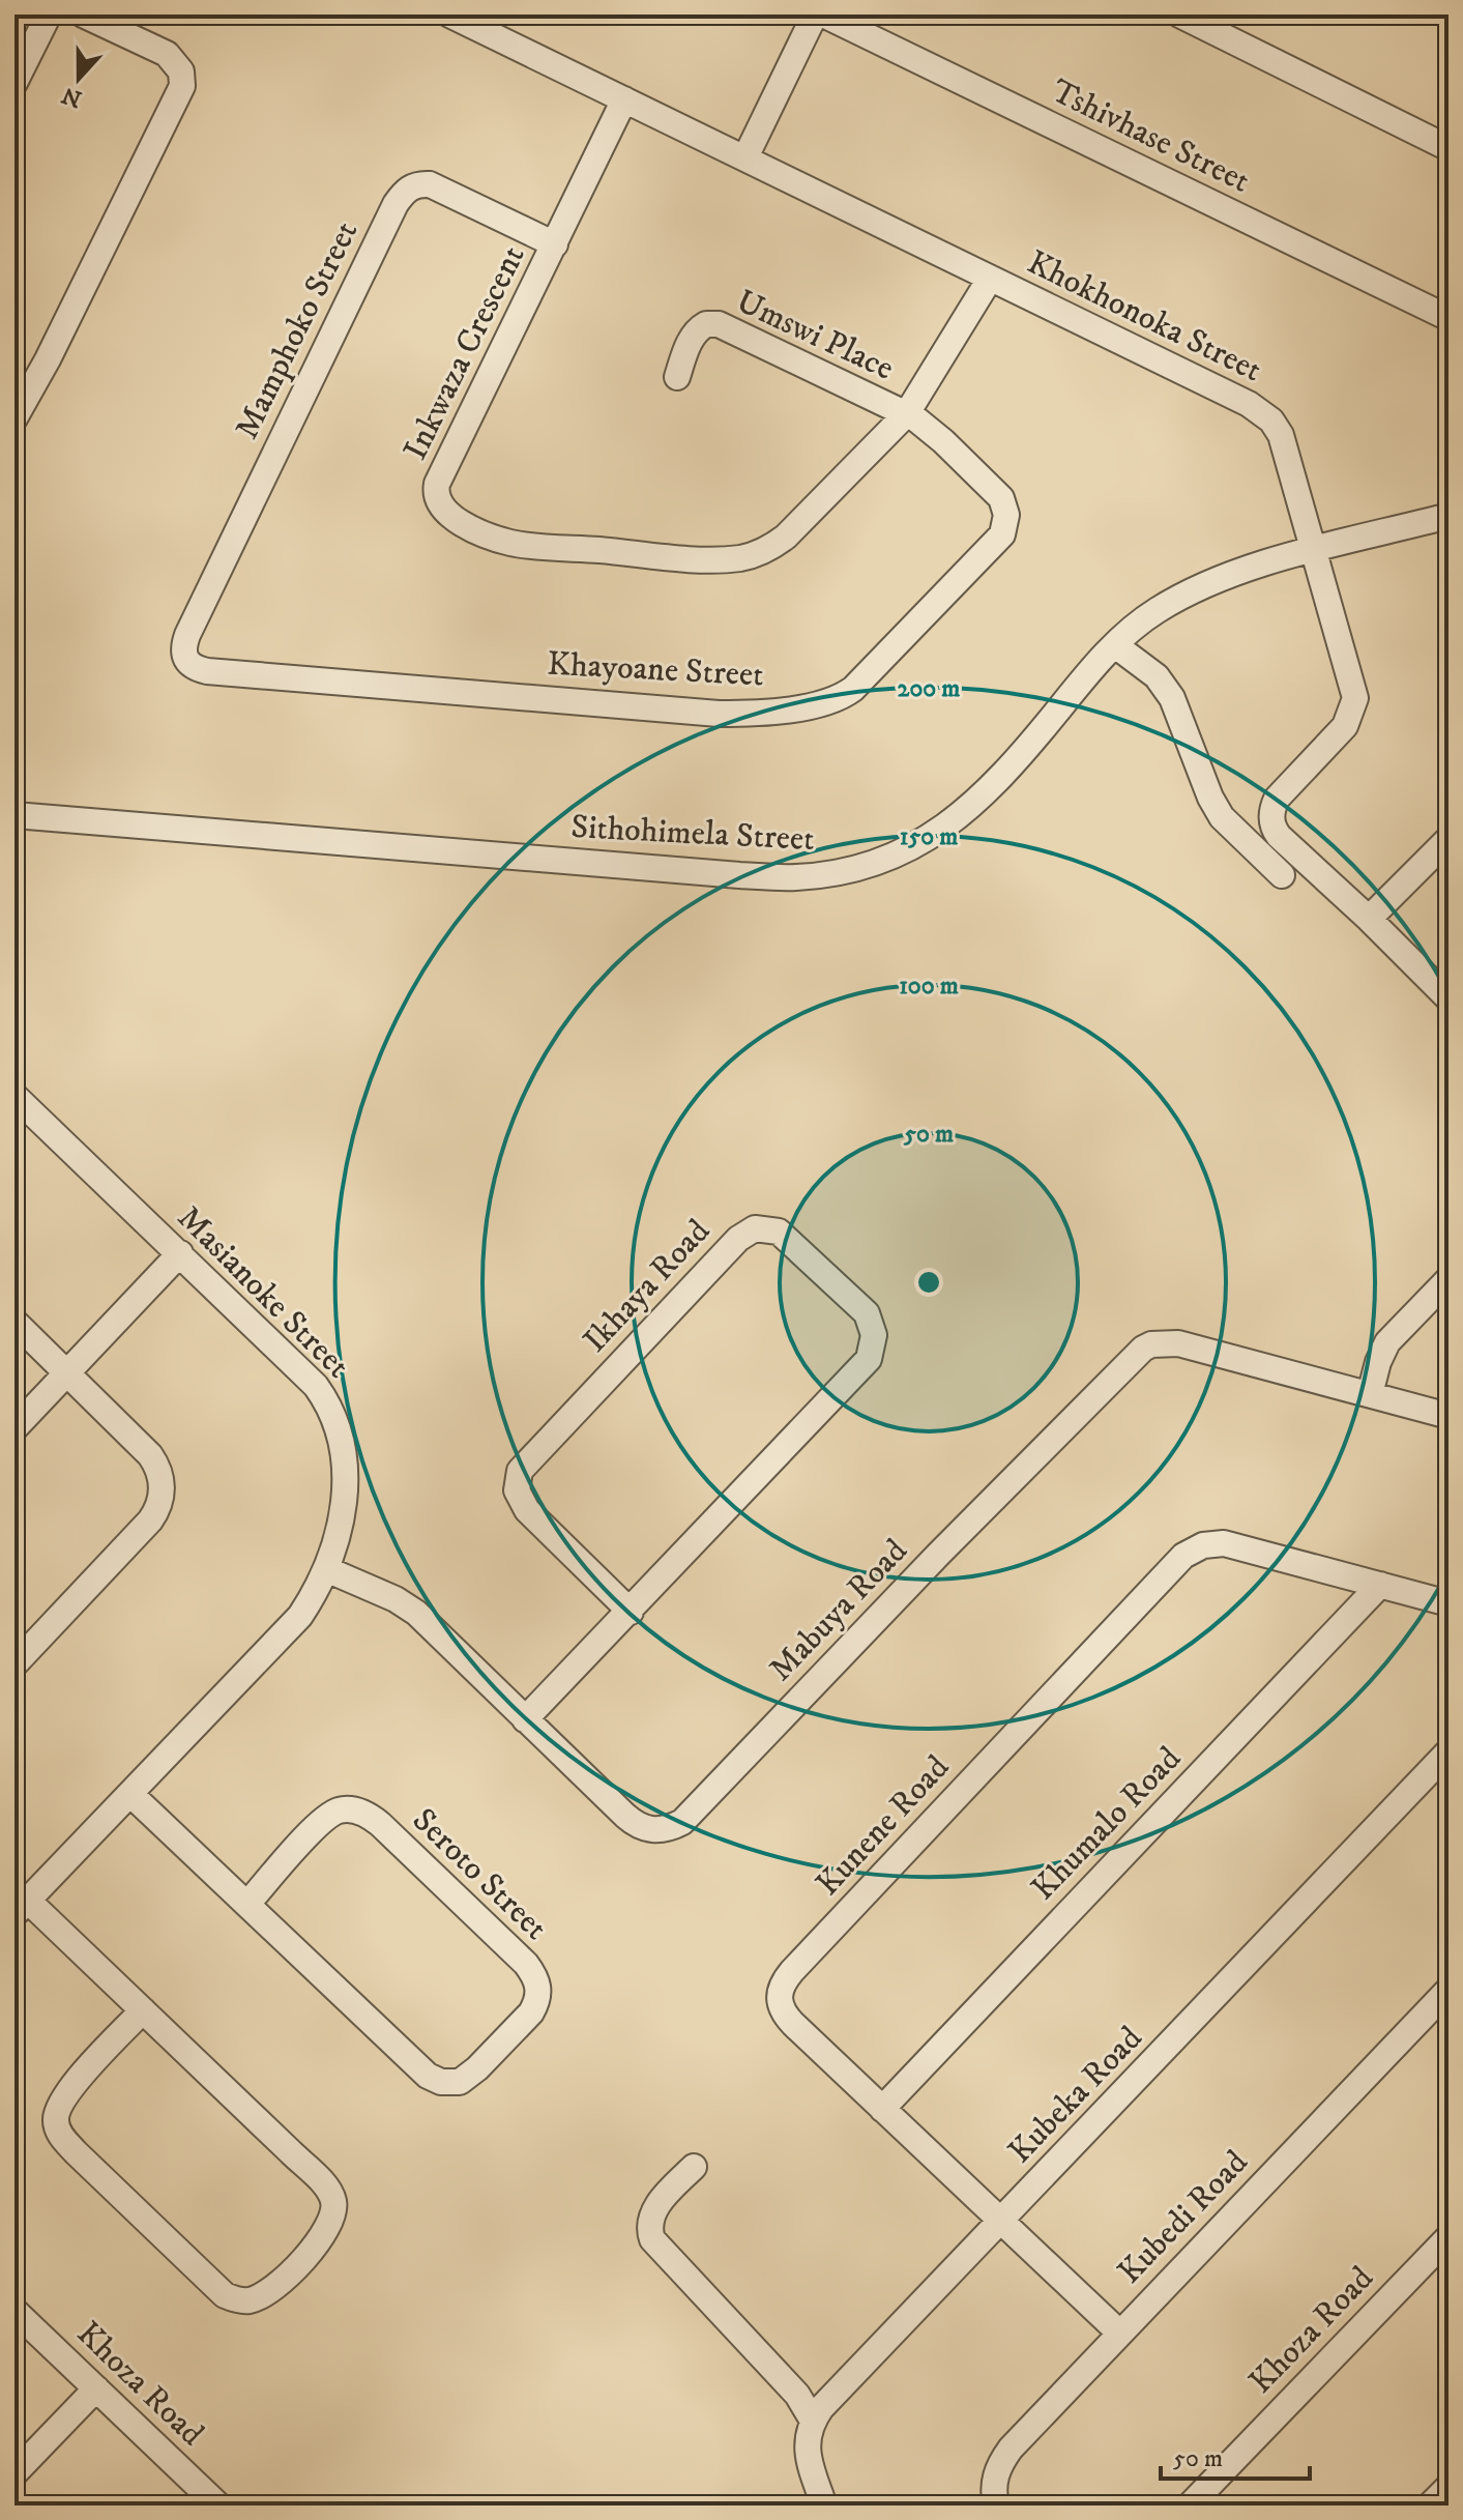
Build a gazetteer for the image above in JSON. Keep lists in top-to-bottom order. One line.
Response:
{"streets":{"street":["Tshivhase Street","Khokhonoka Street","Mamphoko Street","Umswi Place","Inkwaza Crescent","Khayoane Street","Sithohimela Street","Ikhaya Road","Masianoke Street","Mabuya Road","Khumalo Road","Kunene Road","Seroto Street","Kubeka Road","Kubedi Road","Khoza Road"]},"crossings":[["Khokhonoka Street","Inkwaza Crescent"],["Khokhonoka Street","Sithohimela Street"],["Mamphoko Street","Inkwaza Crescent"],["Mamphoko Street","Khayoane Street"],["Umswi Place","Inkwaza Crescent"],["Umswi Place","Khayoane Street"],["Inkwaza Crescent","Khayoane Street"],["Ikhaya Road","Mabuya Road"],["Masianoke Street","Mabuya Road"],["Masianoke Street","Seroto Street"],["Khumalo Road","Kunene Road"],["Kunene Road","Kubeka Road"],["Kunene Road","Kubedi Road"]],"scale_bar":"50 m","north":"bottom","rings":["200 m","150 m","100 m","50 m"]}
